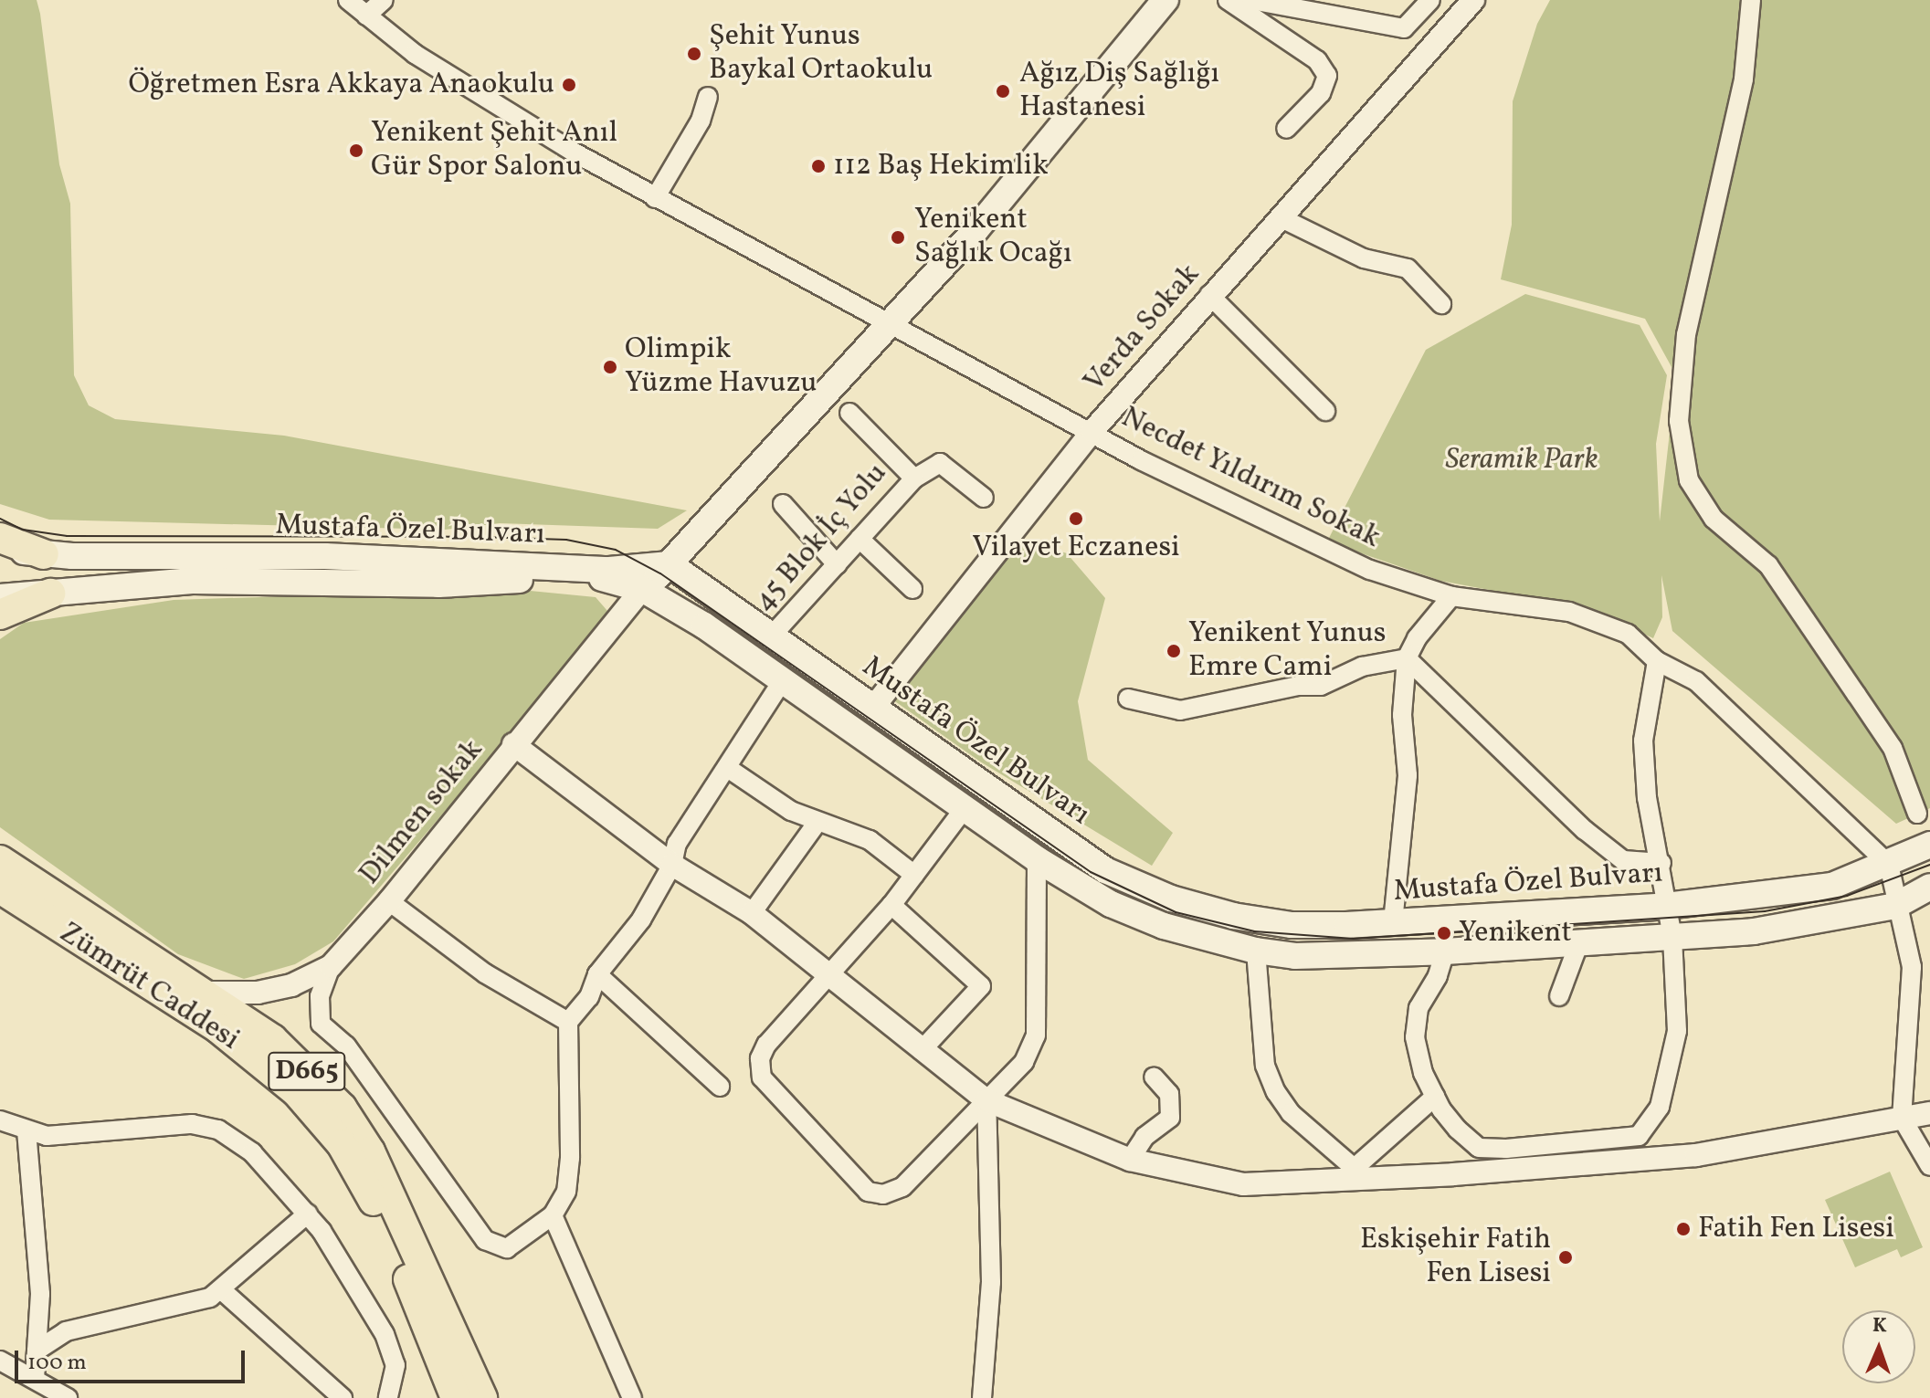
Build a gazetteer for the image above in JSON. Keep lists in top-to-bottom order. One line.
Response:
{"streets":{"highway":["Zümrüt Caddesi","D665"],"main road":["Mustafa Özel Bulvarı"],"street":["Verda Sokak","Necdet Yıldırım Sokak","45 Blok İç Yolu","Dilmen sokak"]},"crossings":[["Verda Sokak","Necdet Yıldırım Sokak"],["Verda Sokak","Mustafa Özel Bulvarı"],["Necdet Yıldırım Sokak","Mustafa Özel Bulvarı"],["Mustafa Özel Bulvarı","45 Blok İç Yolu"],["Mustafa Özel Bulvarı","Dilmen sokak"],["Dilmen sokak","D665"]],"parks":["Seramik Park"],"places":["Şehit Yunus Baykal Ortaokulu","Öğretmen Esra Akkaya Anaokulu","Ağız Diş Sağlığı Hastanesi","Yenikent Şehit Anıl Gür Spor Salonu","112 Baş Hekimlik","Yenikent Sağlık Ocağı","Olimpik Yüzme Havuzu","Vilayet Eczanesi","Yenikent Yunus Emre Cami","Yenikent","Fatih Fen Lisesi","Eskişehir Fatih Fen Lisesi"],"scale_bar":"100 m","north":"top"}
